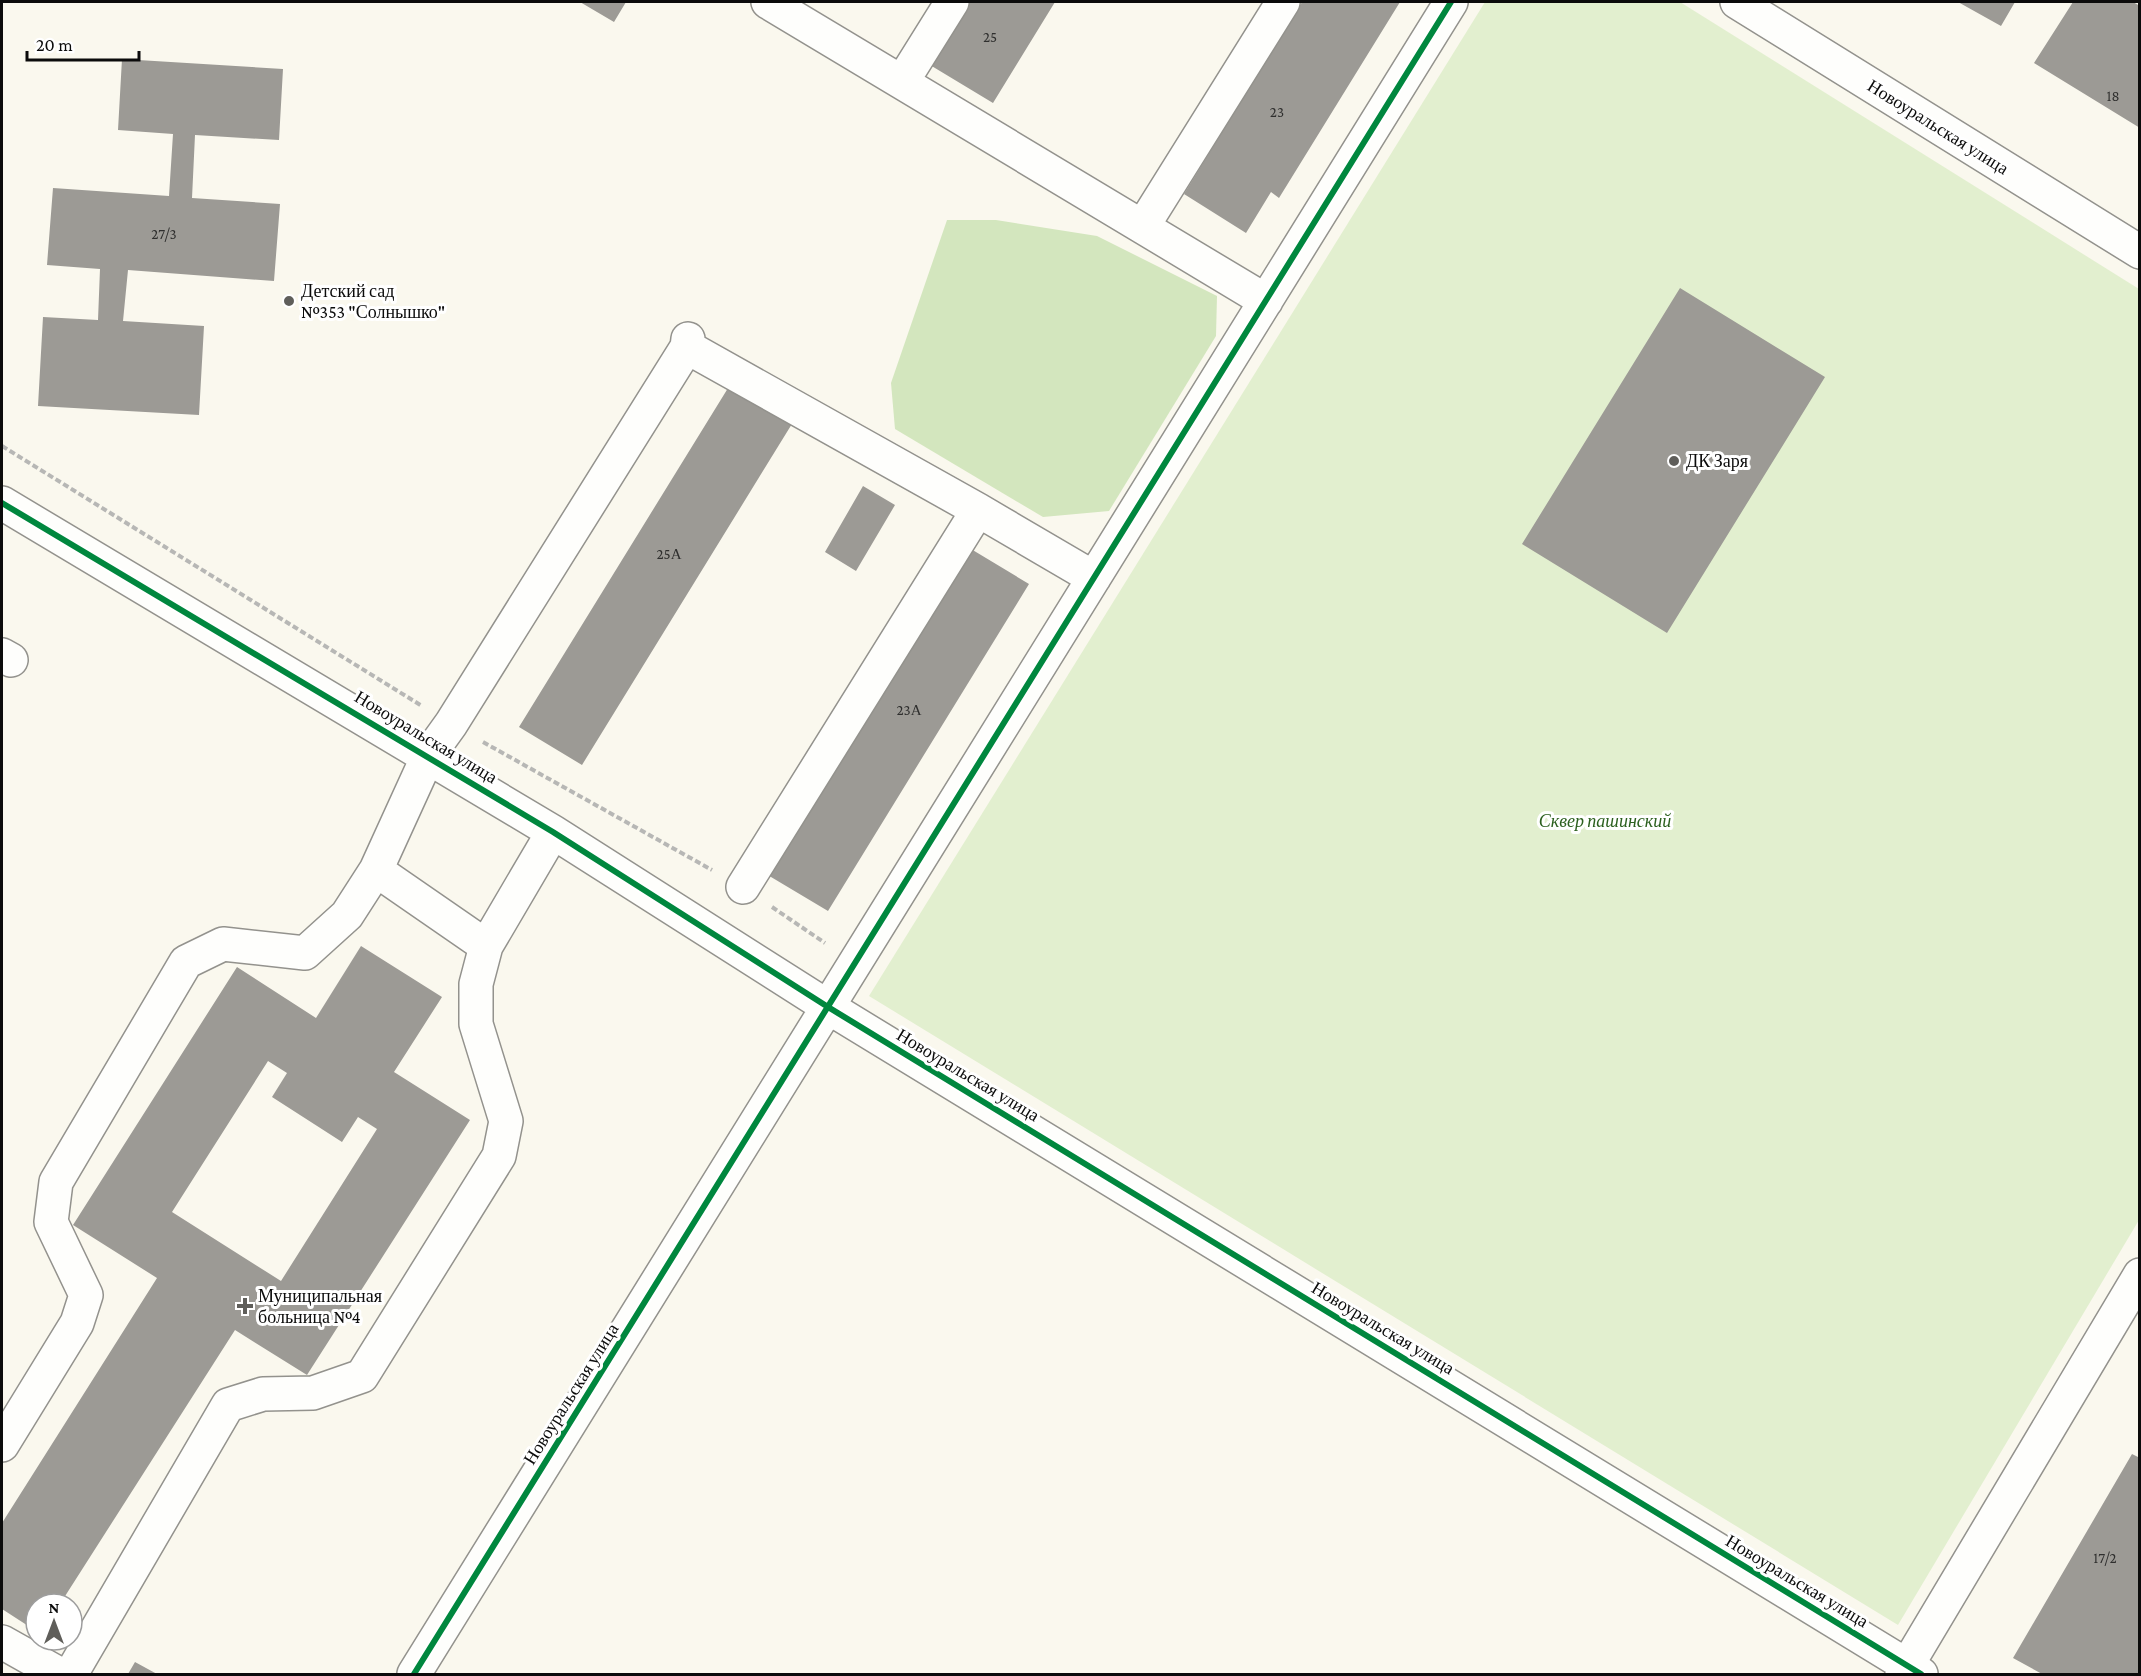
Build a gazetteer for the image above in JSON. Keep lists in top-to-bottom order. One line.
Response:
{"streets":{"street":["Новоуральская улица"]},"parks":["Сквер пашинский"],"places":{"other":["Детский сад №353 \"Солнышко\"","ДК Заря"],"health":["Муниципальная больница №4"]},"house_numbers":["25","18","23","27/3","25А","23А","17/2"],"scale_bar":"20 m","north":"top"}
